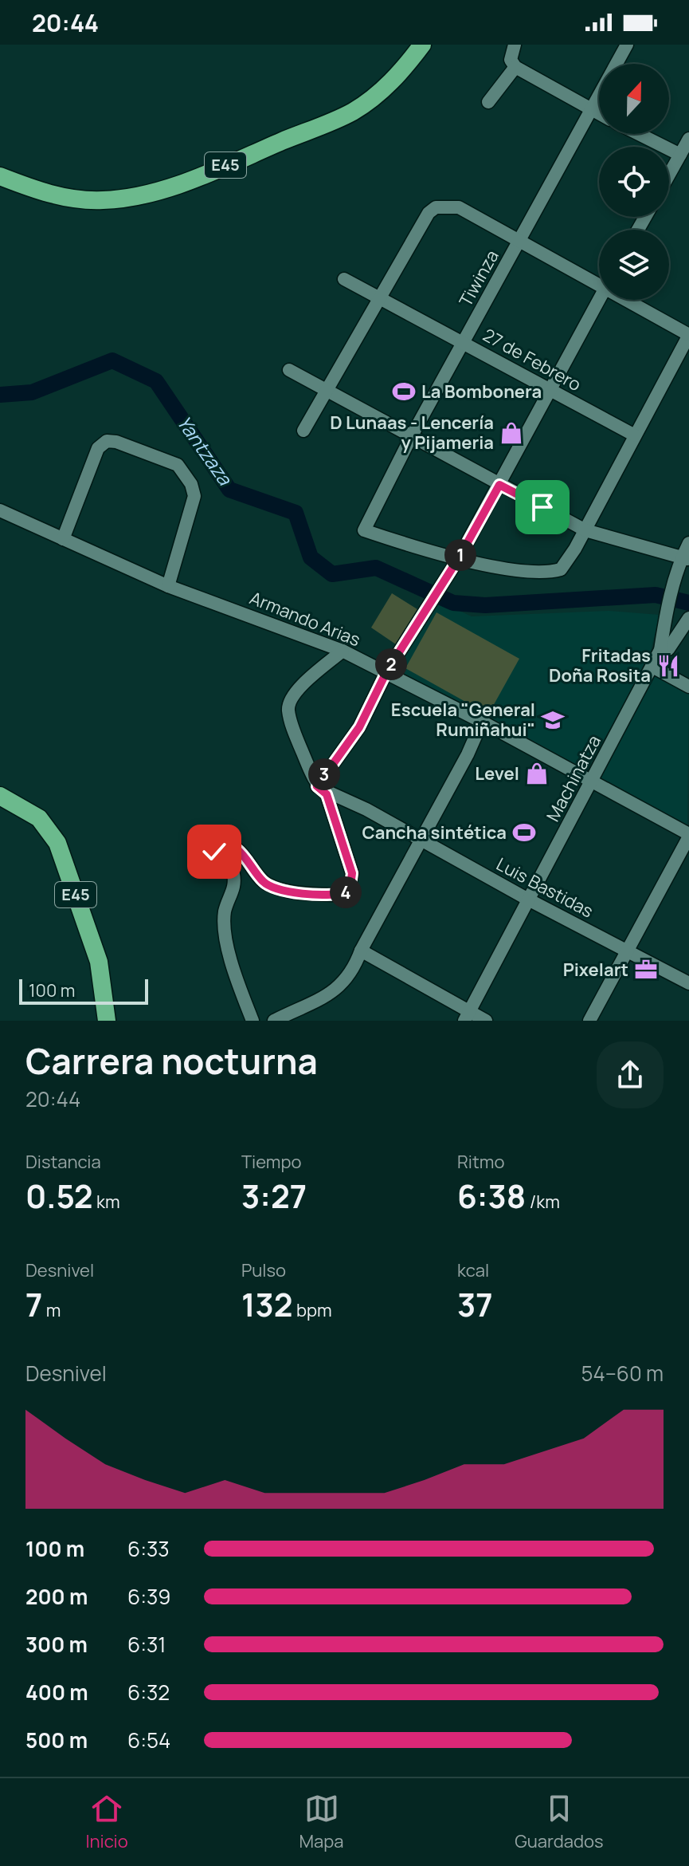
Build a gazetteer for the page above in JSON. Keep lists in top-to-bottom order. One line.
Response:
{"streets":{"highway":["E45"],"street":["Tiwinza","27 de Febrero","Armando Arias","Machinatza","Luis Bastidas"]},"crossings":[["Tiwinza","27 de Febrero"],["Armando Arias","Machinatza"],["Machinatza","Luis Bastidas"]],"water":["Yantzaza"],"places":{"sports":["La Bombonera","Cancha sintética"],"shop":["D Lunaas - Lencería y Pijameria","Level"],"restaurant":["Fritadas Doña Rosita"],"school or university":["Escuela \"General Rumiñahui\""],"office":["Pixelart"]},"scale_bar":"100 m","north":"top","page":{"status":"20:44","pins":["1","2","3","4"],"scale":"100 m","heading":["Carrera nocturna","20:44"],"stats":[["Distancia","0.52 km"],["Tiempo","3:27"],["Ritmo","6:38 /km"],["Desnivel","7 m"],["Pulso","132 bpm"],["kcal","37"]],"chart":["Desnivel","54–60 m"],"list":[{"name":"100 m","note":"6:33"},{"name":"200 m","note":"6:39"},{"name":"300 m","note":"6:31"},{"name":"400 m","note":"6:32"},{"name":"500 m","note":"6:54"}],"tabs":["Inicio","Mapa","Guardados"]}}
